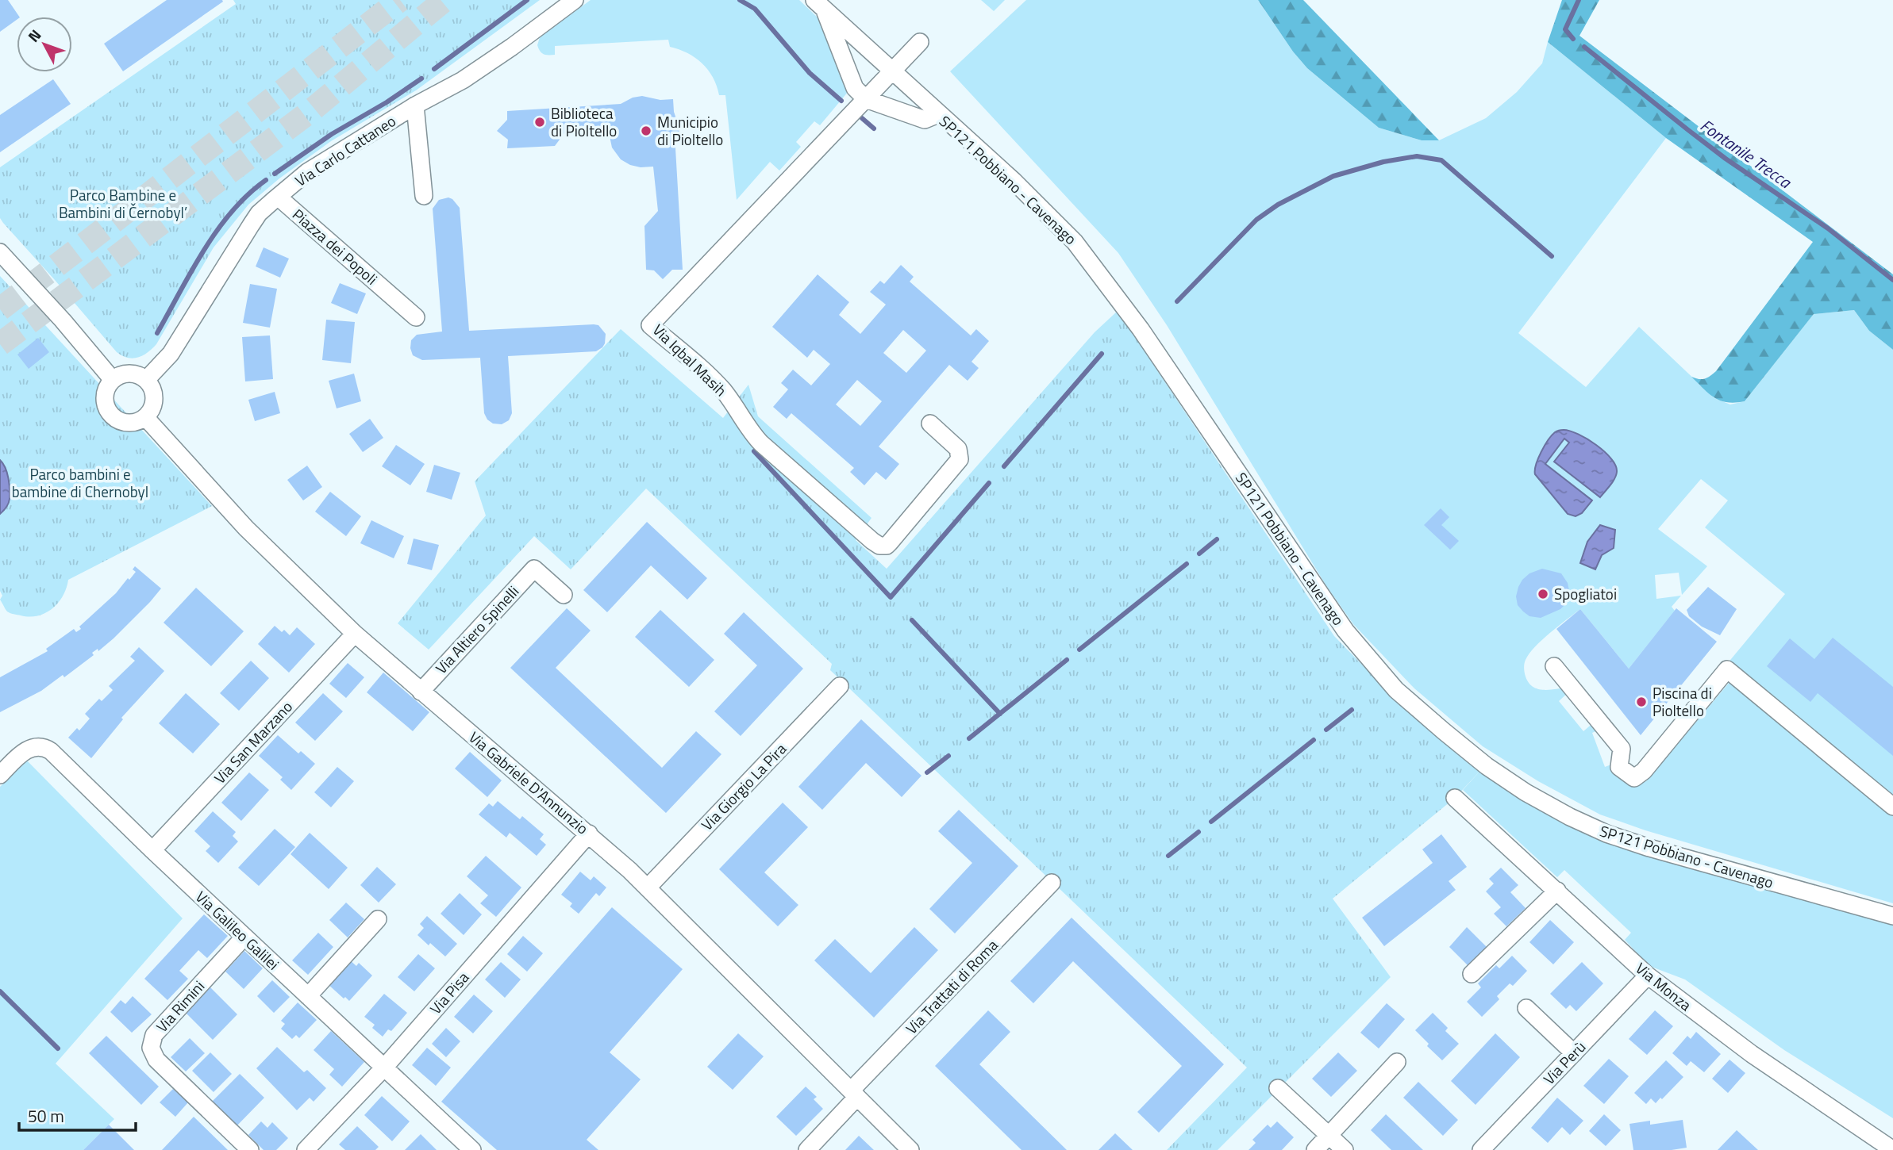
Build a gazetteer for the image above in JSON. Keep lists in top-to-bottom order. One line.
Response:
{"streets":{"street":["Via Carlo Cattaneo","SP121 Pobbiano - Cavenago","Piazza dei Popoli","Via Iqbal Masih","Via Altiero Spinelli","Via San Marzano","Via Gabriele D'Annunzio","Via Giorgio La Pira","Via Galileo Galilei","Via Trattati di Roma","Via Monza","Via Pisa","Via Rimini","Via Perù"]},"crossings":[["Via Carlo Cattaneo","Piazza dei Popoli"],["Via Carlo Cattaneo","Via Gabriele D'Annunzio"],["SP121 Pobbiano - Cavenago","Via Iqbal Masih"],["Via Altiero Spinelli","Via Gabriele D'Annunzio"],["Via San Marzano","Via Gabriele D'Annunzio"],["Via San Marzano","Via Galileo Galilei"],["Via Gabriele D'Annunzio","Via Giorgio La Pira"],["Via Gabriele D'Annunzio","Via Trattati di Roma"],["Via Gabriele D'Annunzio","Via Pisa"],["Via Galileo Galilei","Via Pisa"],["Via Galileo Galilei","Via Rimini"],["Via Monza","Via Perù"]],"water":["Fontanile Trecca"],"parks":["Parco Bambine e Bambini di Černobyl’","Parco bambini e bambine di Chernobyl"],"places":["Biblioteca di Pioltello","Municipio di Pioltello","Spogliatoi","Piscina di Pioltello"],"scale_bar":"50 m","north":"top left"}
